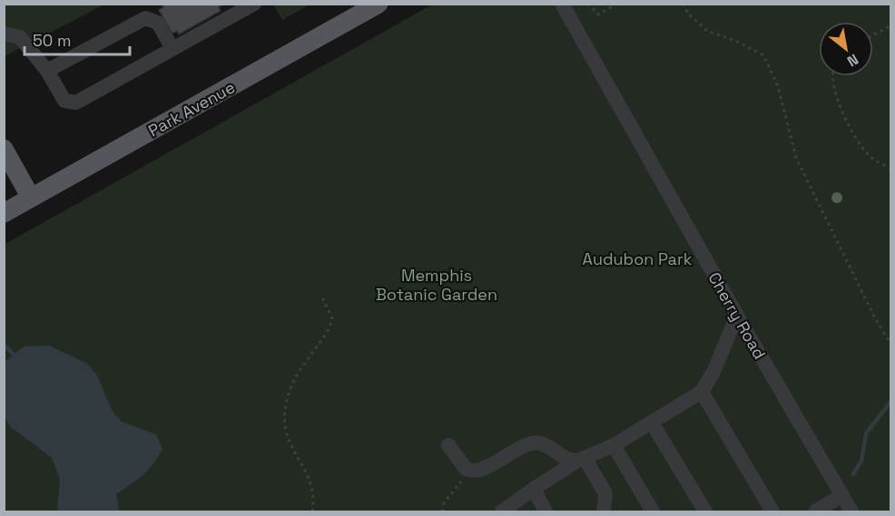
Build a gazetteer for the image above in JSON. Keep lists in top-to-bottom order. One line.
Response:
{"streets":{"main road":["Park Avenue"],"street":["Cherry Road"]},"parks":["Audubon Park","Memphis Botanic Garden"],"scale_bar":"50 m","north":"bottom right"}
